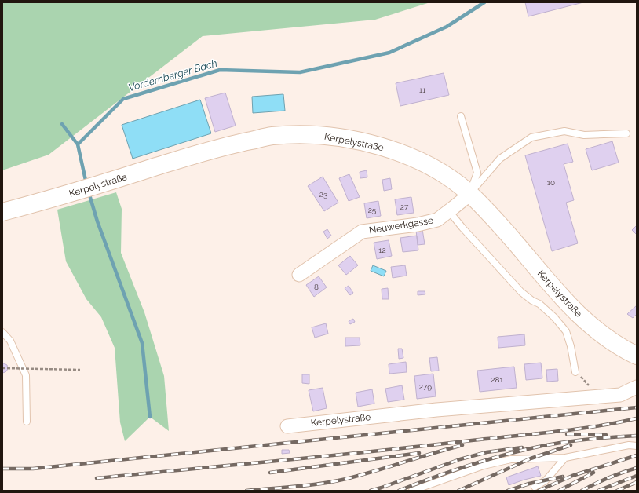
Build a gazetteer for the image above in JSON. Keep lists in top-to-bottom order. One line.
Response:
{"streets":{"main road":["Kerpelystraße"],"street":["Neuwerkgasse"]},"crossings":[["Kerpelystraße","Neuwerkgasse"]],"water":["Vordernberger Bach"],"house_numbers":["11","10","23","27","25","12","8","281","279"]}
